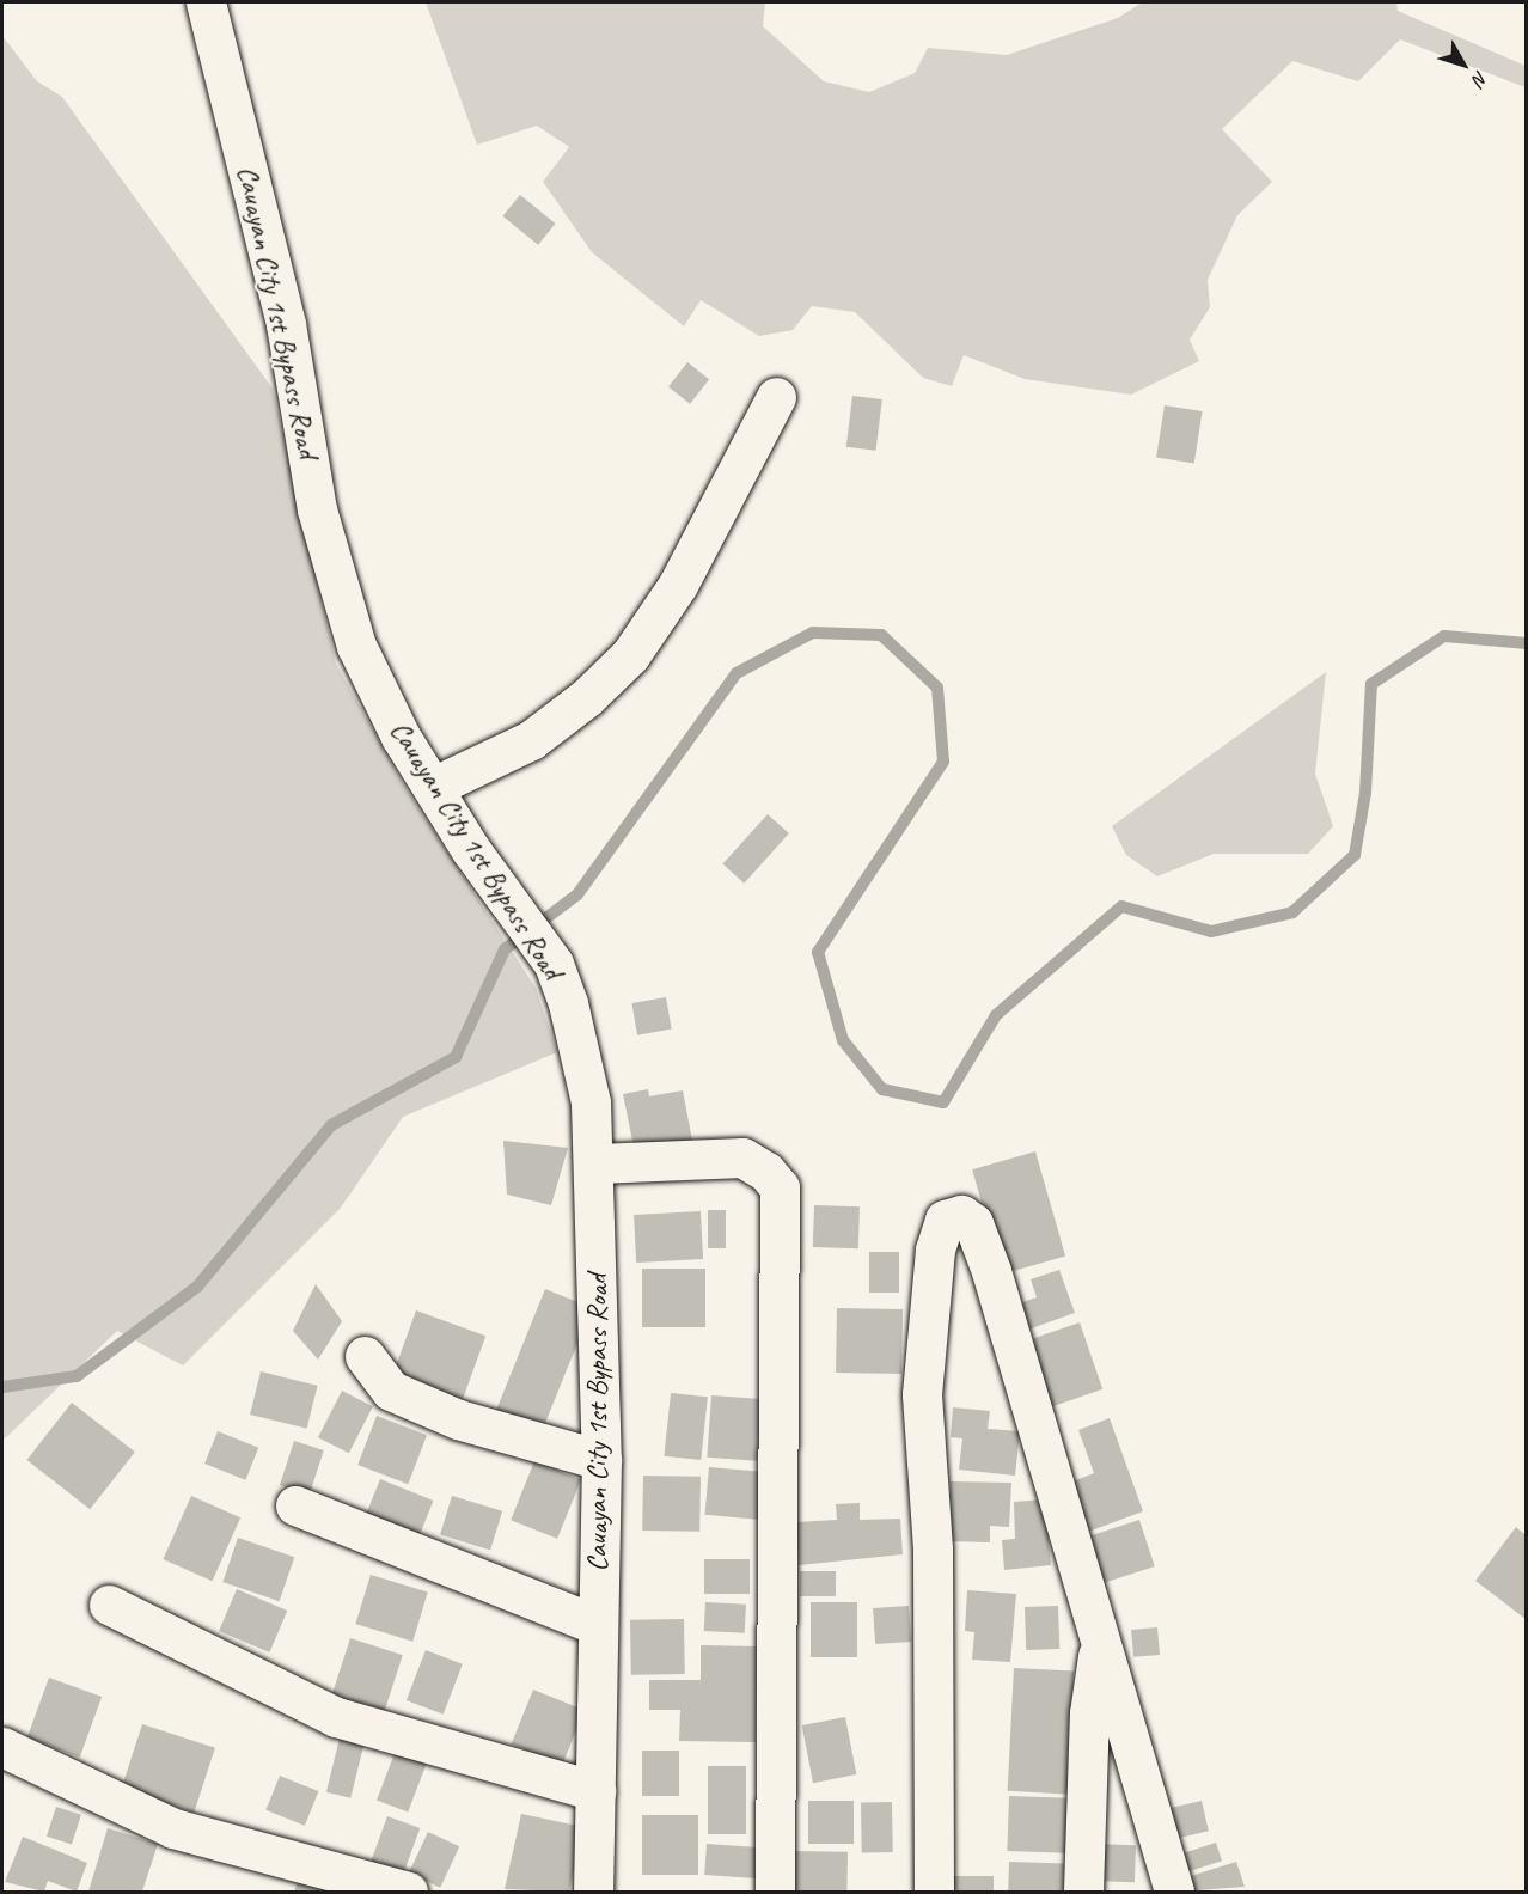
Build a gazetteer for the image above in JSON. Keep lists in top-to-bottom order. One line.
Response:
{"streets":{"street":["Cauayan City 1st Bypass Road"]},"north":"bottom right"}
